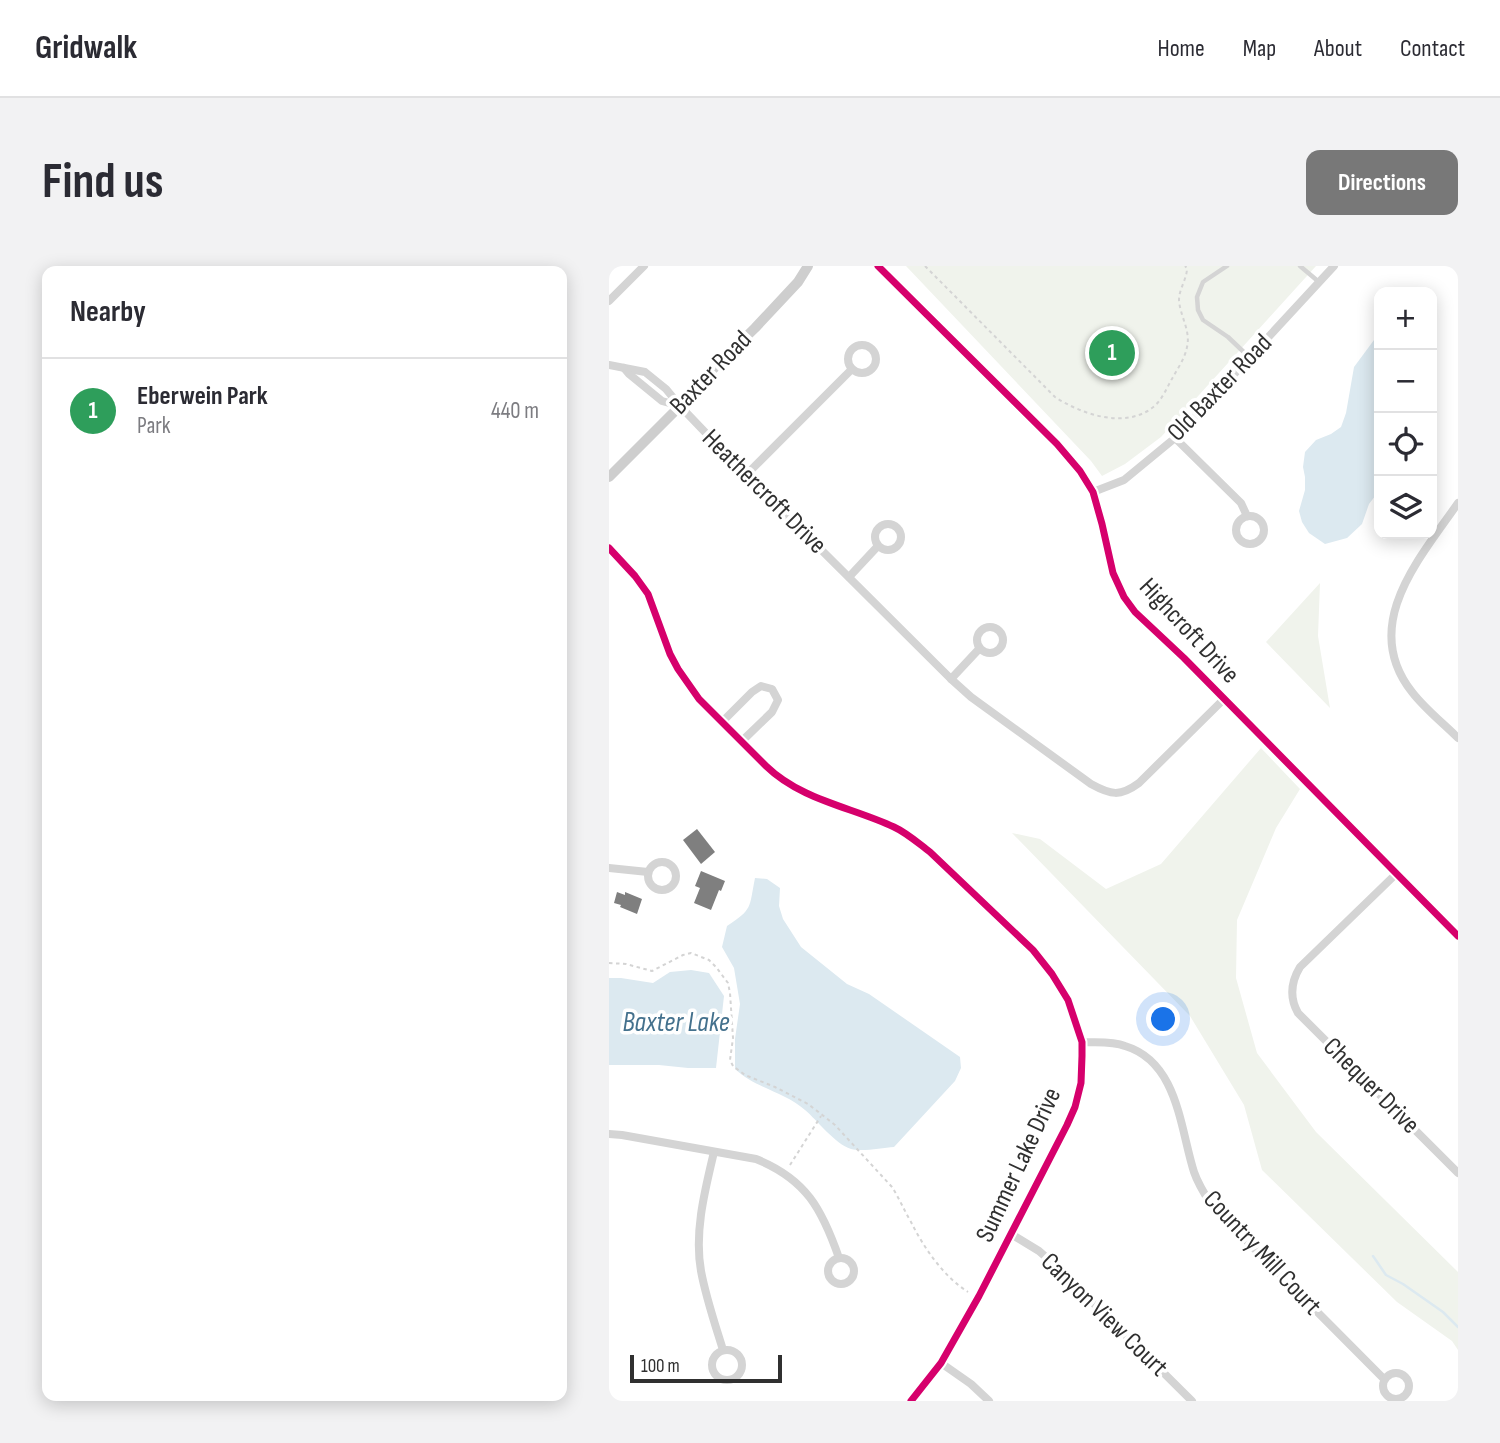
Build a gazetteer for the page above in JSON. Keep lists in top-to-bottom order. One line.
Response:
{"streets":{"main road":["Baxter Road"],"street":["Old Baxter Road","Heathercroft Drive","Highcroft Drive","Chequer Drive","Summer Lake Drive","Country Mill Court","Canyon View Court"]},"crossings":[["Baxter Road","Heathercroft Drive"],["Old Baxter Road","Highcroft Drive"],["Heathercroft Drive","Highcroft Drive"],["Highcroft Drive","Chequer Drive"],["Summer Lake Drive","Country Mill Court"],["Summer Lake Drive","Canyon View Court"]],"water":["Baxter Lake"],"scale_bar":"100 m","page":{"header":"Gridwalk","nav":["Home","Map","About","Contact"],"buttons":"Directions","title":"Find us","heading":"Nearby","map_buttons":["+","−"],"pins":"1","list":[{"mark":"1","name":"Eberwein Park","note":"Park","value":"440 m"}],"scale":"100 m"}}
